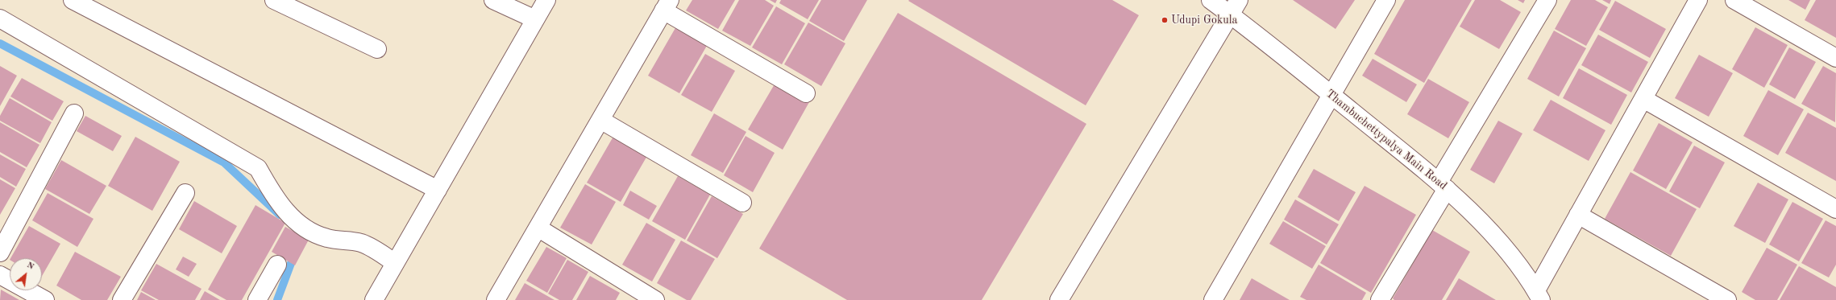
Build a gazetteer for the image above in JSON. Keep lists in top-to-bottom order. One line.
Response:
{"streets":{"street":["Thambuchettypalya Main Road"]},"places":["Udupi Gokula"],"north":"top right"}
